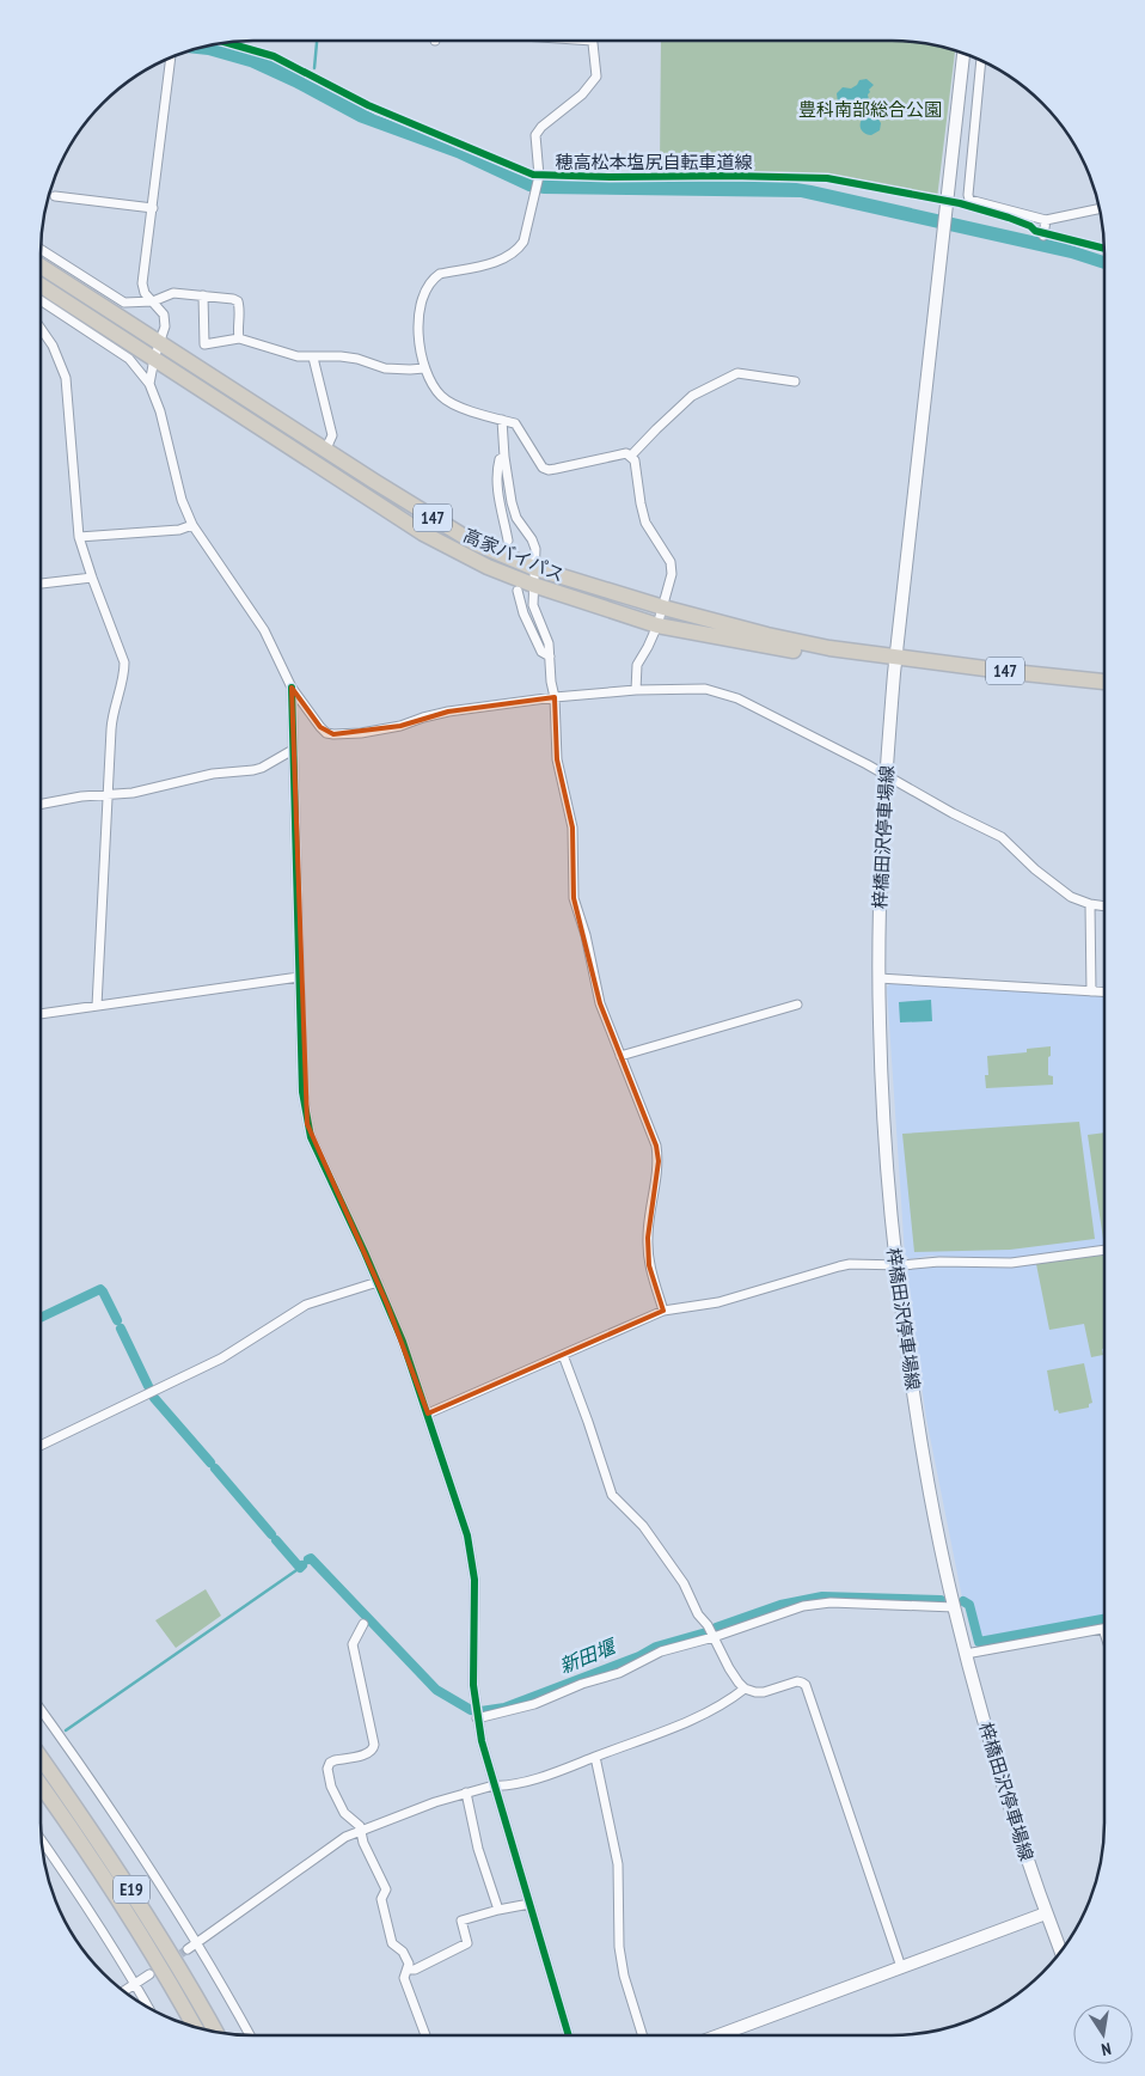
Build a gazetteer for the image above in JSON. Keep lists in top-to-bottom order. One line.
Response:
{"streets":{"highway":["147","高家バイパス","E19"],"main road":["梓橋田沢停車場線"],"cycle path":["穂高松本塩尻自転車道線"]},"crossings":[["高家バイパス","梓橋田沢停車場線"]],"water":["新田堰"],"parks":["豊科南部総合公園"],"north":"bottom"}
